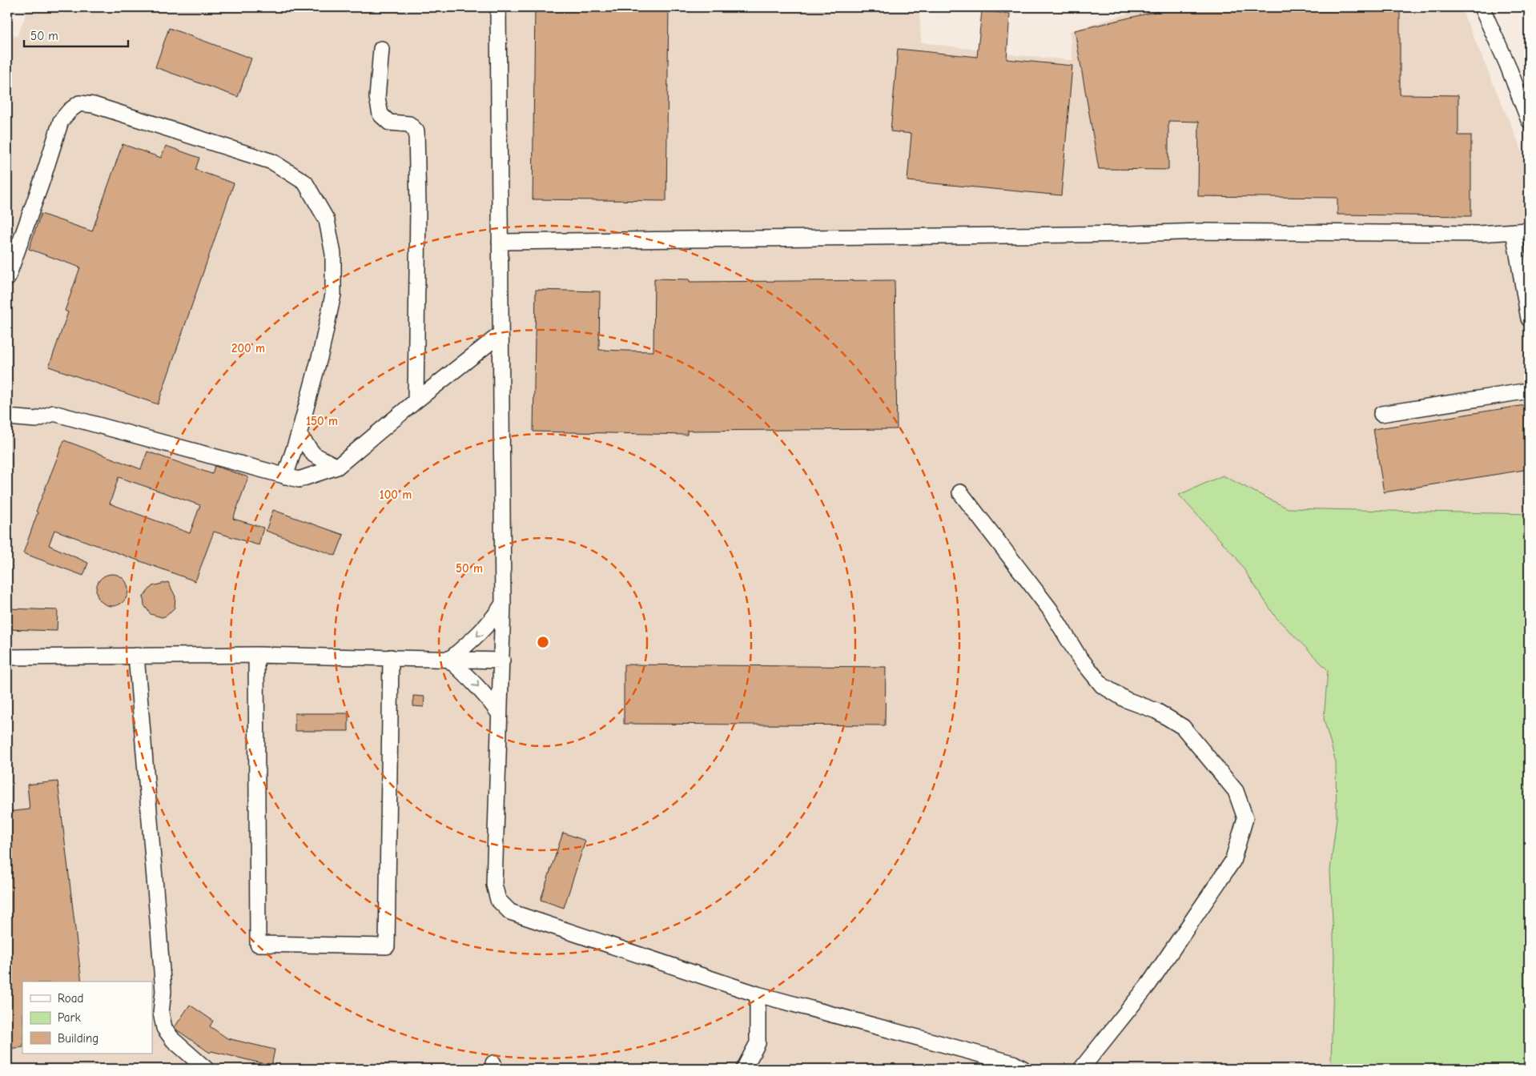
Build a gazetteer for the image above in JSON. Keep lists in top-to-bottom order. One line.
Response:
{"legend":["Road","Park","Building"],"scale_bar":"50 m","rings":["200 m","150 m","100 m","50 m"]}
